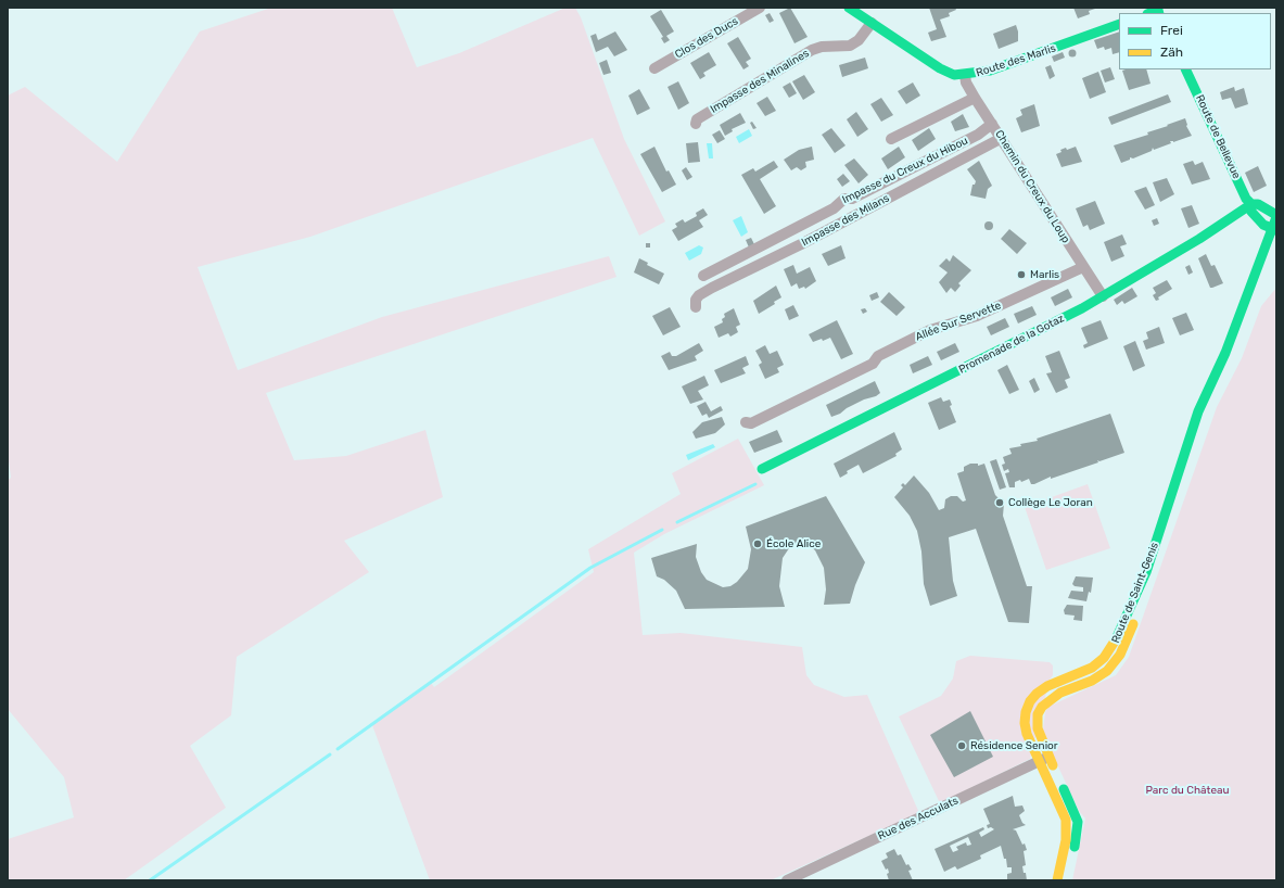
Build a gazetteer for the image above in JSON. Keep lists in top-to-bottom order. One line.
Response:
{"streets":{"main road":["Route des Marlis","Route de Bellevue","Promenade de la Gotaz","Route de Saint-Genis"],"street":["Clos des Ducs","Impasse des Minalines","Impasse du Creux du Hibou","Chemin du Creux du Loup","Impasse des Milans","Allée Sur Servette","Rue des Acculats"]},"crossings":[["Route des Marlis","Impasse des Minalines"],["Route des Marlis","Chemin du Creux du Loup"],["Route de Bellevue","Promenade de la Gotaz"],["Route de Bellevue","Route de Saint-Genis"],["Impasse du Creux du Hibou","Chemin du Creux du Loup"],["Chemin du Creux du Loup","Impasse des Milans"],["Chemin du Creux du Loup","Allée Sur Servette"],["Chemin du Creux du Loup","Promenade de la Gotaz"],["Route de Saint-Genis","Rue des Acculats"]],"parks":["Parc du Château"],"places":["Marlis","Collège Le Joran","École Alice","Résidence Senior"],"legend":["Frei","Zäh"]}
